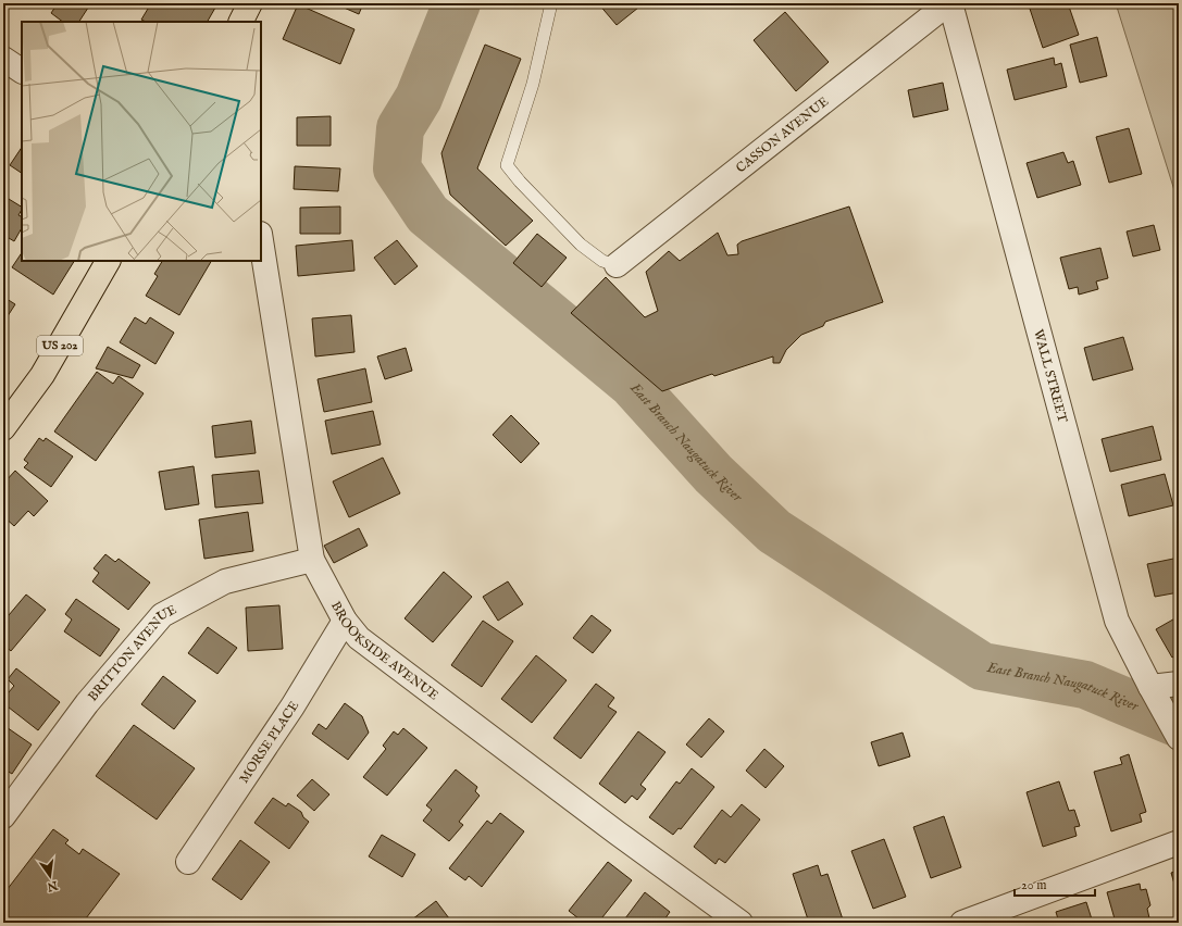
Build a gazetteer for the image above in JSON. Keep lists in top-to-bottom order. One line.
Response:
{"streets":{"highway":["US 202"],"street":["CASSON AVENUE","WALL STREET","BROOKSIDE AVENUE","BRITTON AVENUE","MORSE PLACE"]},"crossings":[["CASSON AVENUE","WALL STREET"],["BROOKSIDE AVENUE","BRITTON AVENUE"],["BROOKSIDE AVENUE","MORSE PLACE"]],"water":["East Branch Naugatuck River"],"scale_bar":"20 m","north":"bottom"}
